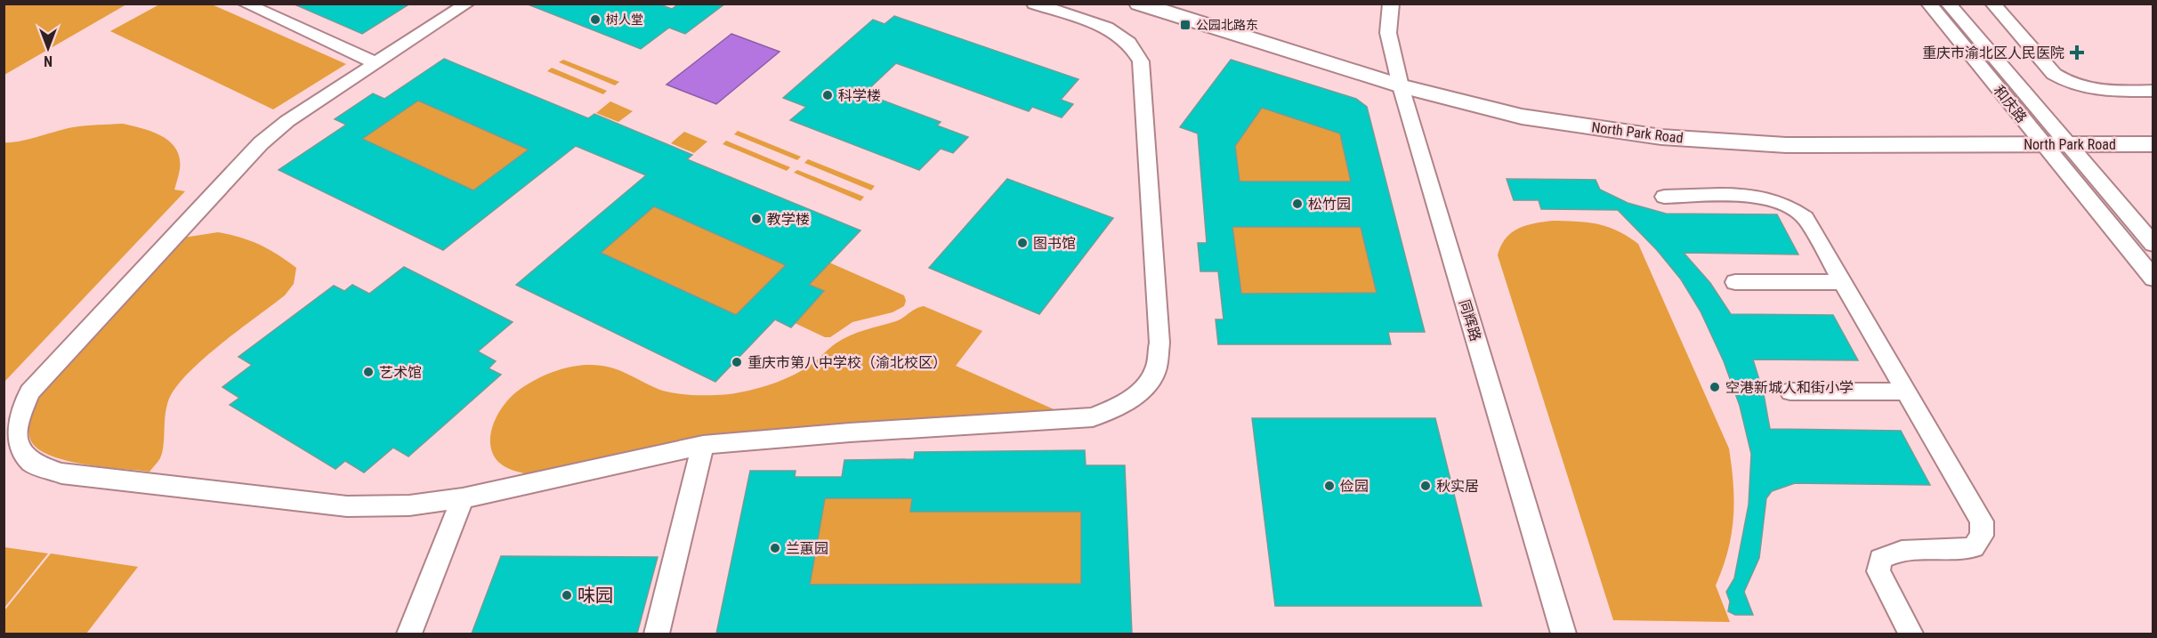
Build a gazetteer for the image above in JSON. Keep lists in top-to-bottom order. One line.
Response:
{"streets":{"main road":["North Park Road"],"street":["和庆路","同辉路"]},"crossings":[["和庆路","North Park Road"],["North Park Road","同辉路"]],"places":{"other":["树人堂","科学楼","松竹园","教学楼","图书馆","重庆市第八中学校（渝北校区）","艺术馆","空港新城人和街小学","俭园","秋实居","兰蕙园","味园"],"transit":["公园北路东"],"health":["重庆市渝北区人民医院"]},"north":"bottom"}
